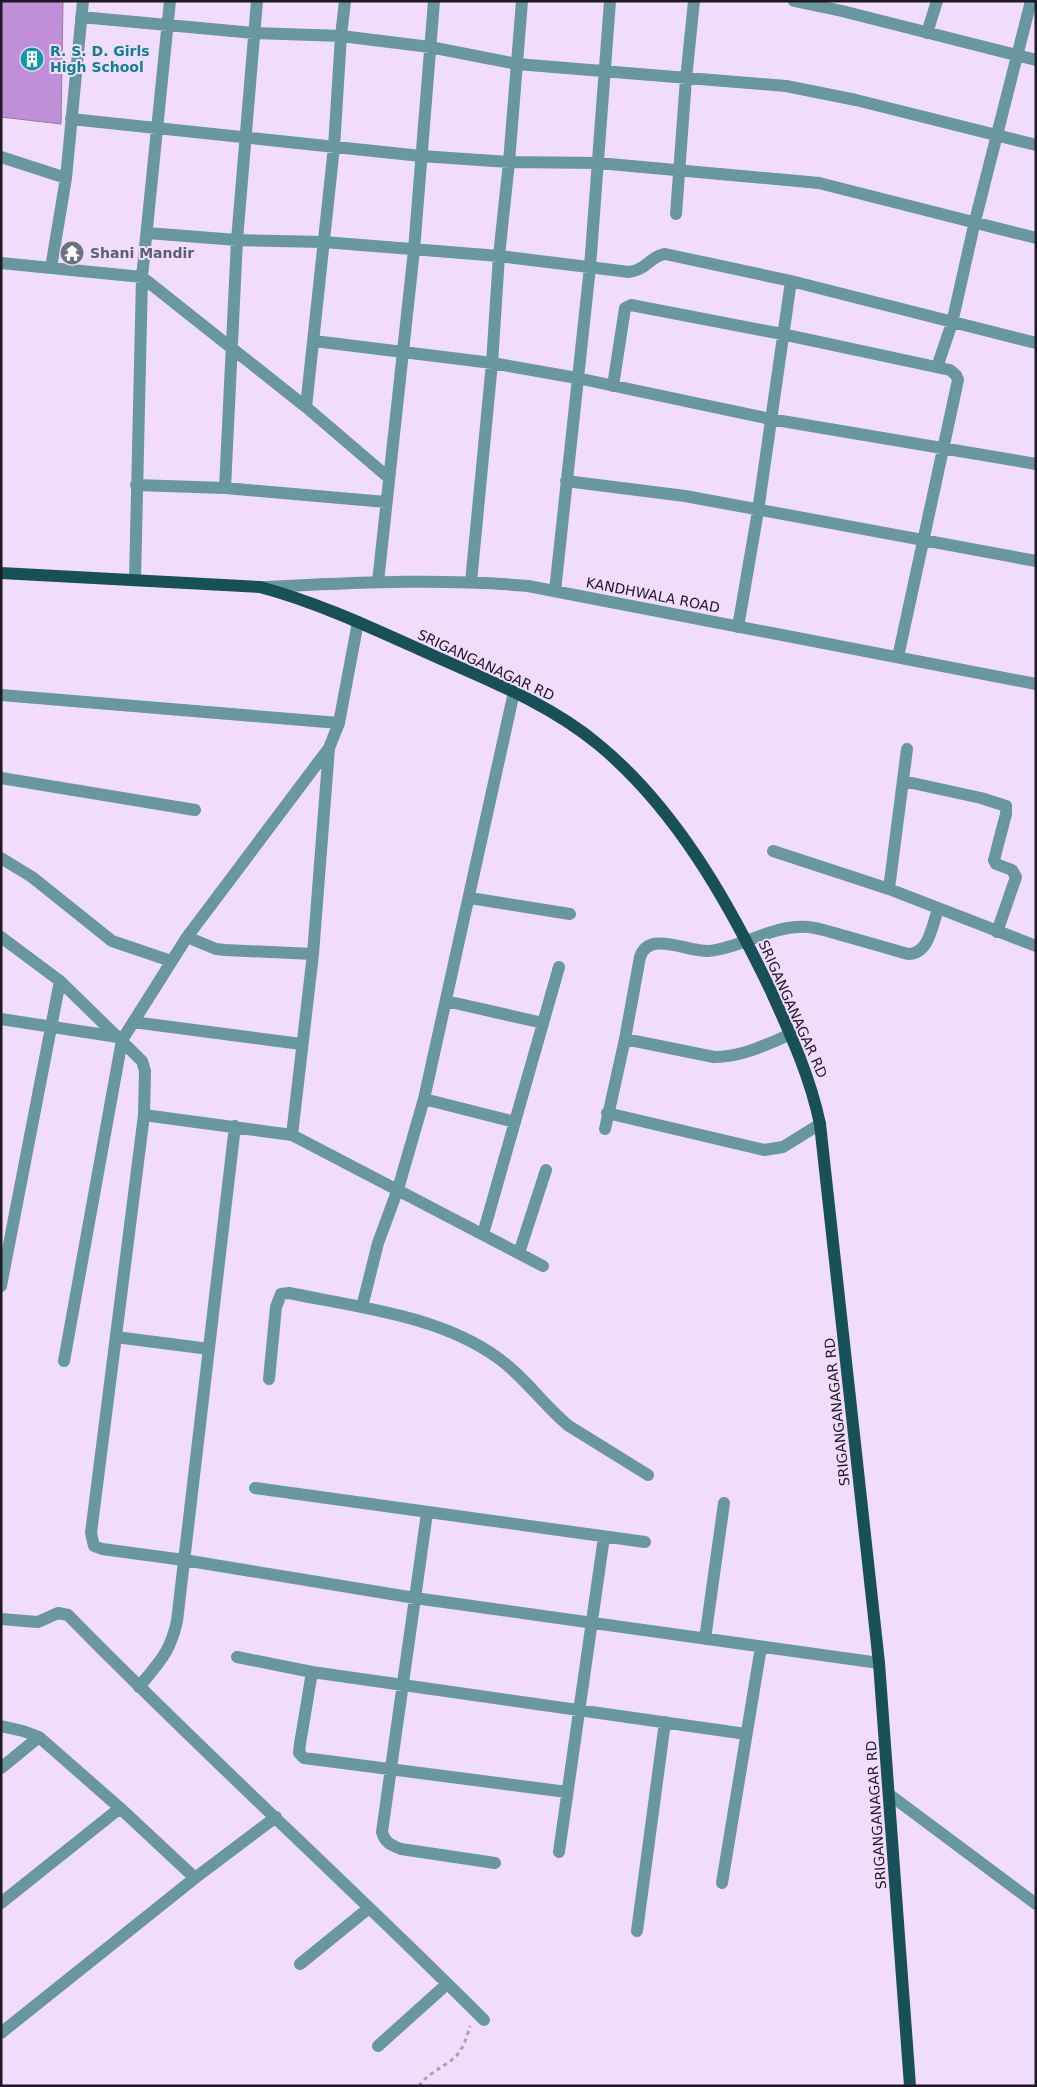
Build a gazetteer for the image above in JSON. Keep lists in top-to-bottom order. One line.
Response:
{"streets":{"main road":["SRIGANGANAGAR RD"],"street":["KANDHWALA ROAD"]},"crossings":[["KANDHWALA ROAD","SRIGANGANAGAR RD"]],"places":{"building":["R. S. D. Girls High School"],"temple":["Shani Mandir"]}}
